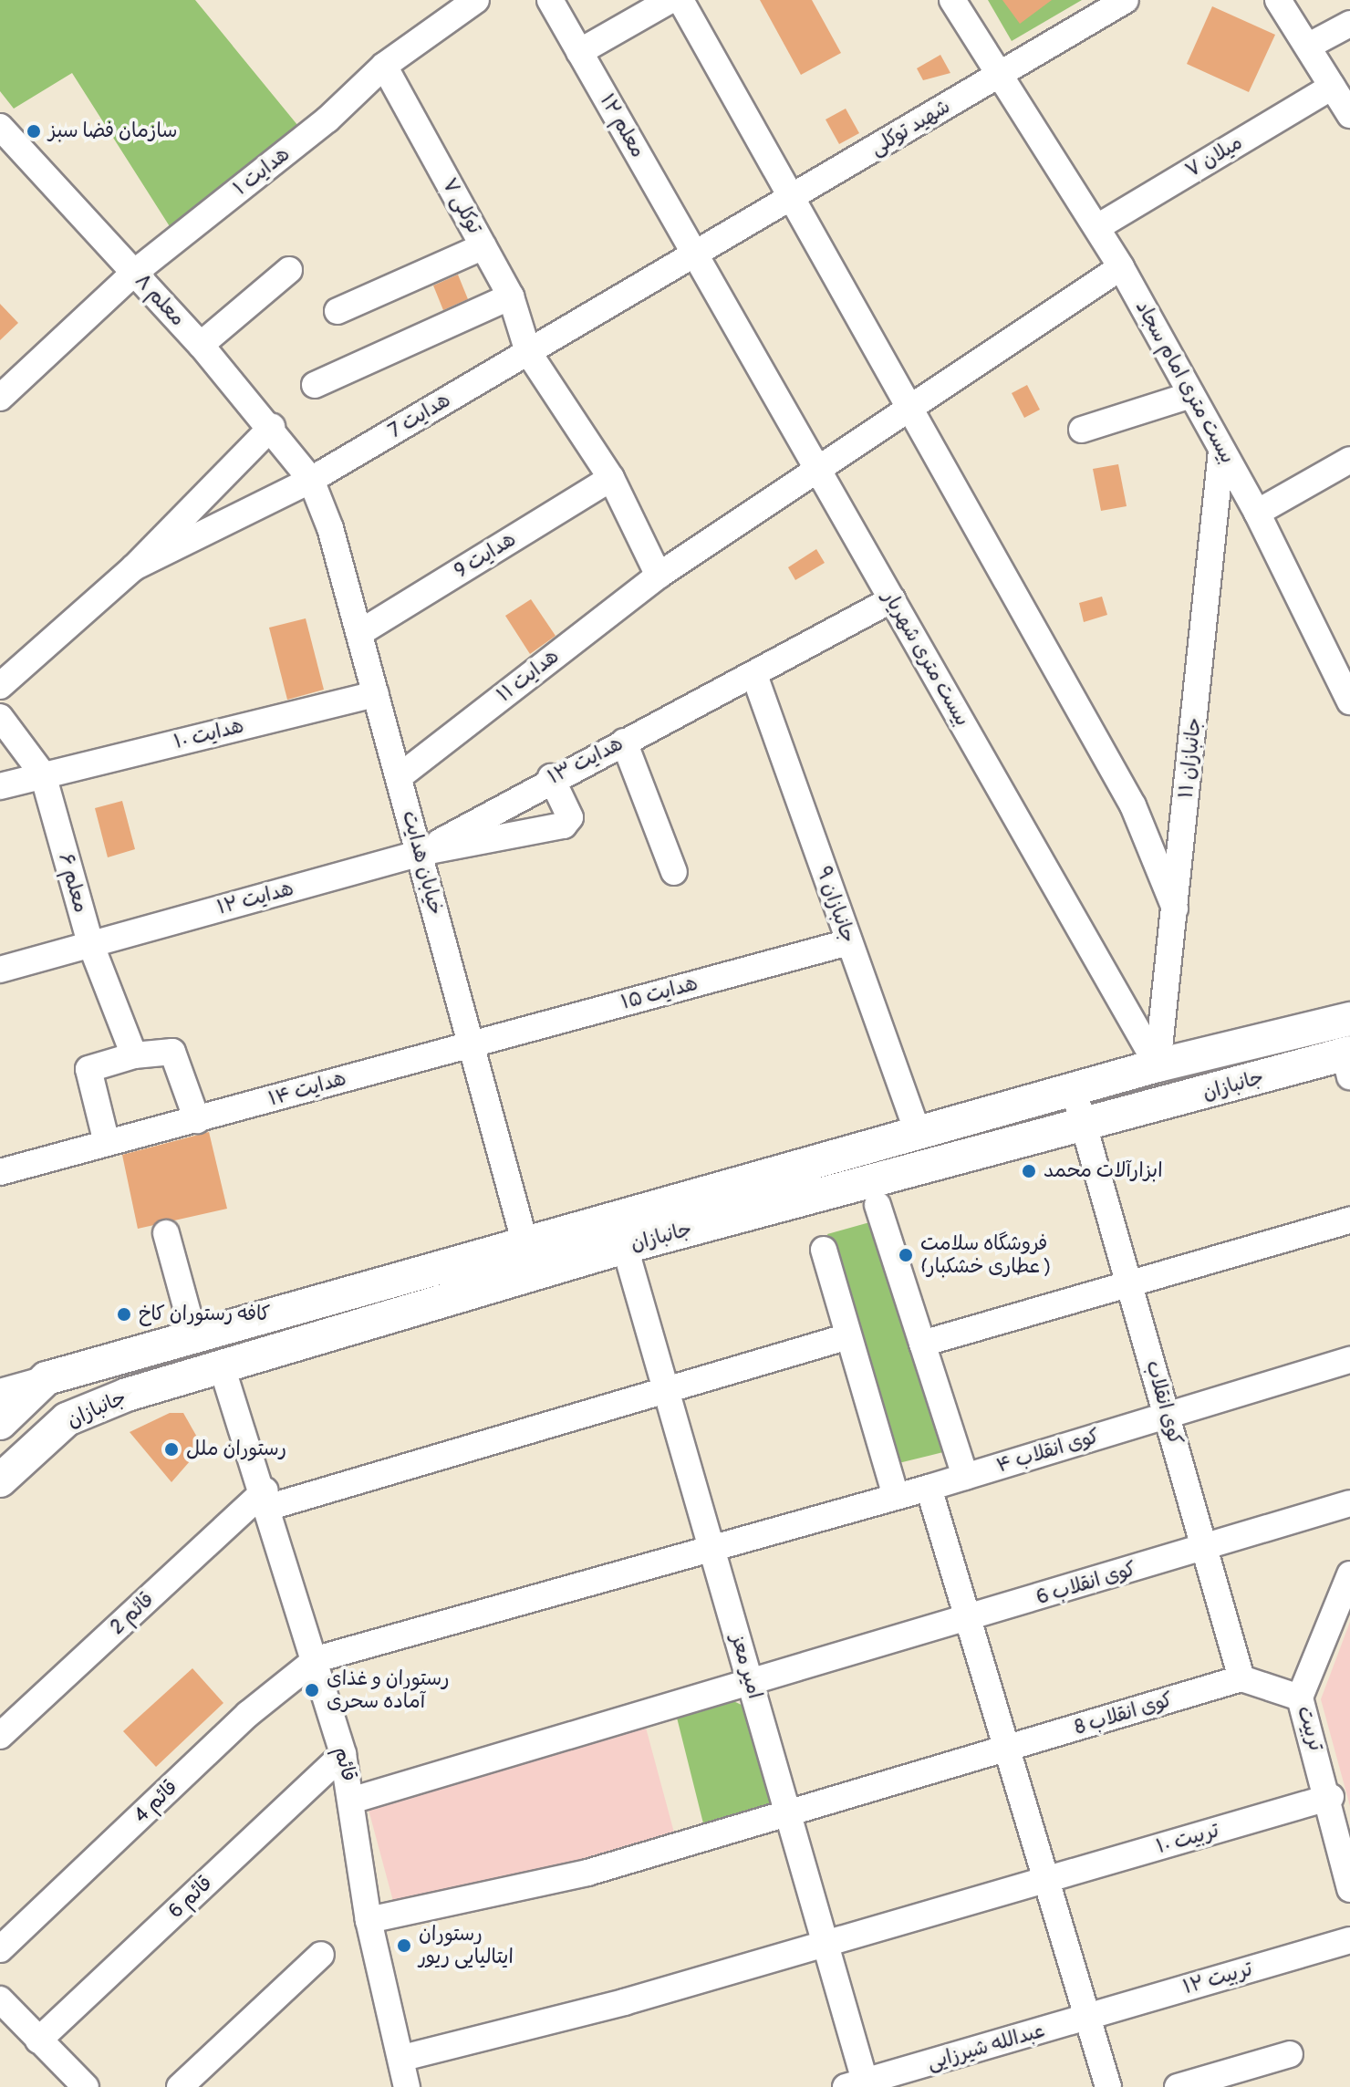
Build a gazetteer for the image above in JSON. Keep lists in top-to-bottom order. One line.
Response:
{"streets":{"main road":["جانبازان"],"street":["معلم ۱۲","شهید توکلی","میلان ۷","هدایت ۱","توکلی ۷","معلم ۸","بیست متری امام سجاد","هدایت 7","هدایت 9","بیست متری شهریار","هدایت ۱۱","هدایت ۱۰","جانبازان ۱۱","هدایت ۱۳","خیابان هدایت","معلم ۶","هدایت ۱۲","جانبازان ۹","هدایت ۱۵","هدایت ۱۴","کوی انقلاب","کوی انقلاب ۴","کوی انقلاب 6","قائم 2","امیر معز","کوی انقلاب 8","تربیت","قائم","قائم 4","تربیت ۱۰","قائم 6","تربیت ۱۲","عبدالله شیرزایی"]},"crossings":[["معلم ۱۲","شهید توکلی"],["معلم ۱۲","هدایت 7"],["معلم ۱۲","بیست متری شهریار"],["شهید توکلی","بیست متری امام سجاد"],["شهید توکلی","هدایت 7"],["شهید توکلی","بیست متری شهریار"],["میلان ۷","بیست متری امام سجاد"],["هدایت ۱","توکلی ۷"],["هدایت ۱","معلم ۸"],["توکلی ۷","هدایت 7"],["توکلی ۷","هدایت 9"],["توکلی ۷","هدایت ۱۱"],["معلم ۸","هدایت 7"],["معلم ۸","خیابان هدایت"],["بیست متری امام سجاد","هدایت ۱۱"],["بیست متری امام سجاد","جانبازان ۱۱"],["هدایت 7","بیست متری شهریار"],["هدایت 7","خیابان هدایت"],["هدایت 9","خیابان هدایت"],["بیست متری شهریار","هدایت ۱۱"],["بیست متری شهریار","جانبازان ۱۱"],["بیست متری شهریار","هدایت ۱۳"],["بیست متری شهریار","جانبازان"],["هدایت ۱۱","خیابان هدایت"],["هدایت ۱۰","خیابان هدایت"],["هدایت ۱۰","معلم ۶"],["جانبازان ۱۱","جانبازان"],["هدایت ۱۳","خیابان هدایت"],["هدایت ۱۳","هدایت ۱۲"],["هدایت ۱۳","جانبازان ۹"],["خیابان هدایت","هدایت ۱۲"],["خیابان هدایت","هدایت ۱۵"],["خیابان هدایت","جانبازان"],["خیابان هدایت","هدایت ۱۴"],["معلم ۶","هدایت ۱۲"],["جانبازان ۹","هدایت ۱۵"],["جانبازان ۹","جانبازان"],["هدایت ۱۵","هدایت ۱۴"],["جانبازان","کوی انقلاب"],["جانبازان","امیر معز"],["جانبازان","قائم"],["کوی انقلاب","کوی انقلاب ۴"],["کوی انقلاب","کوی انقلاب 6"],["کوی انقلاب","کوی انقلاب 8"],["کوی انقلاب ۴","امیر معز"],["کوی انقلاب ۴","قائم"],["کوی انقلاب ۴","قائم 4"],["کوی انقلاب 6","امیر معز"],["کوی انقلاب 6","قائم"],["قائم 2","قائم"],["امیر معز","کوی انقلاب 8"],["امیر معز","تربیت ۱۰"],["امیر معز","عبدالله شیرزایی"],["کوی انقلاب 8","قائم"],["تربیت","تربیت ۱۰"],["قائم","قائم 4"],["قائم","تربیت ۱۰"],["قائم","قائم 6"],["تربیت ۱۲","عبدالله شیرزایی"]],"places":["سازمان فضا سبز","ابزارآلات محمد","فروشگاه سلامت (عطاری خشکبار )","کافه رستوران کاخ","رستوران ملل","رستوران و غذای آماده سحری","رستوران ایتالیایی ریور"]}
